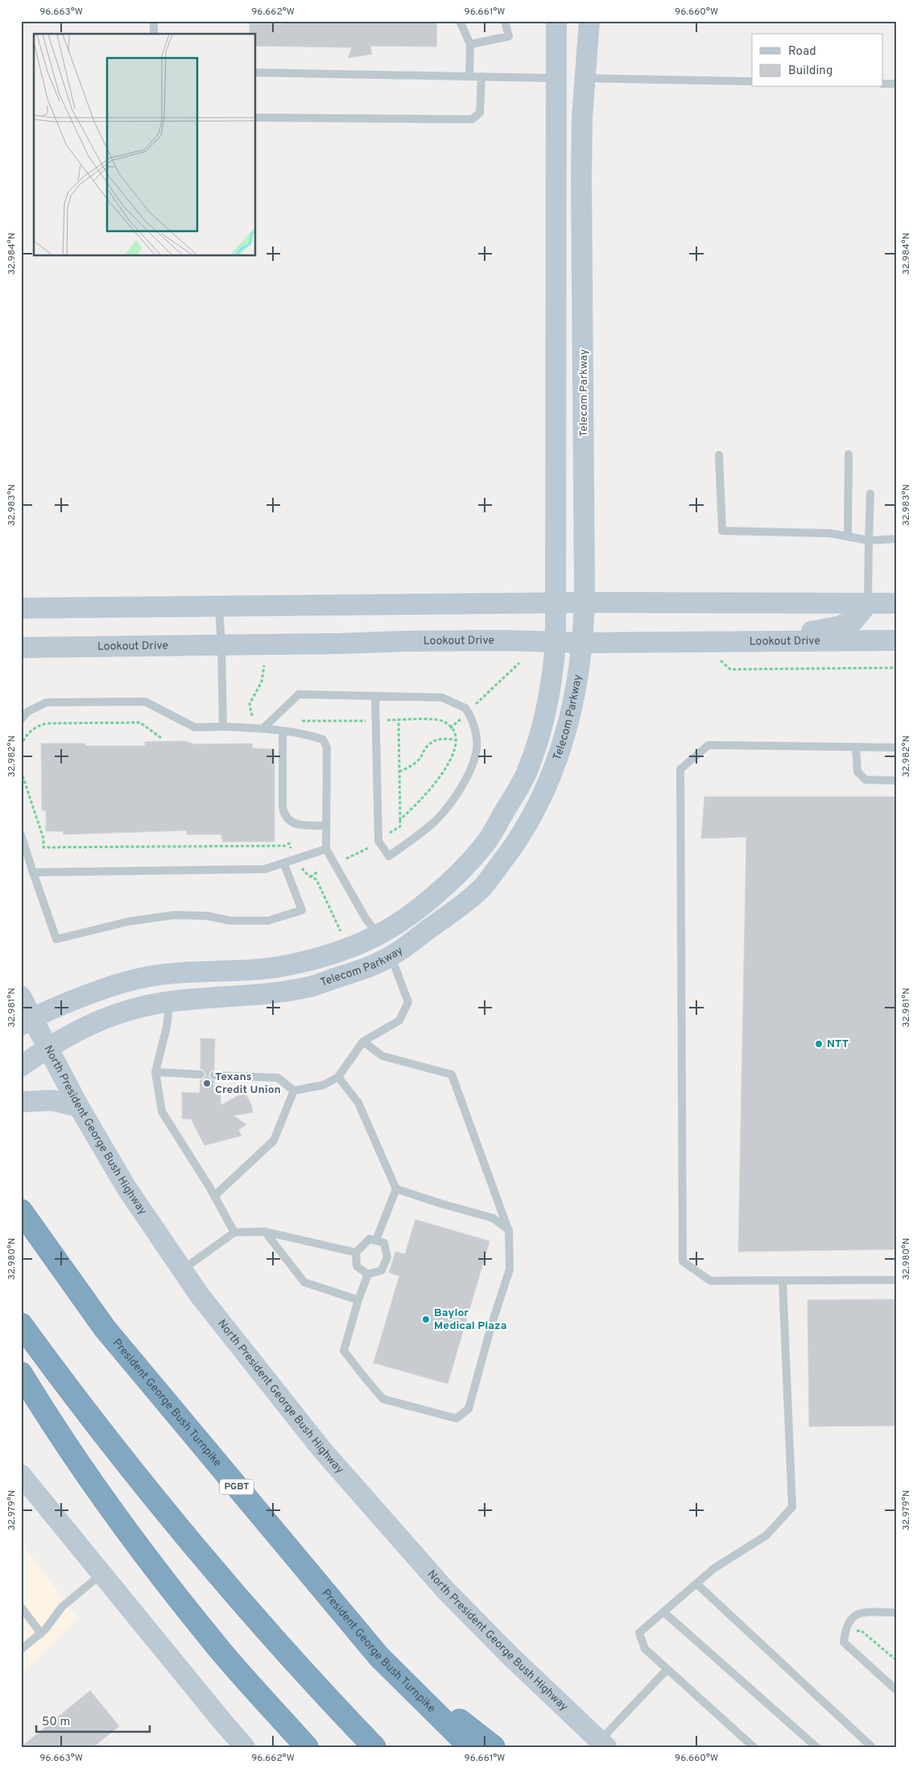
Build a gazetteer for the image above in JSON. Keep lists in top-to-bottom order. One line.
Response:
{"streets":{"highway":["President George Bush Turnpike","PGBT"],"main road":["Telecom Parkway","Lookout Drive","North President George Bush Highway"]},"crossings":[["Telecom Parkway","Lookout Drive"],["Telecom Parkway","North President George Bush Highway"]],"places":["NTT","Texans Credit Union","Baylor Medical Plaza"],"legend":["Road","Building"],"scale_bar":"50 m","coordinates":["96.663°W","96.662°W","96.661°W","96.660°W","32.984°N","32.983°N","32.982°N","32.981°N","32.980°N","32.979°N"]}
